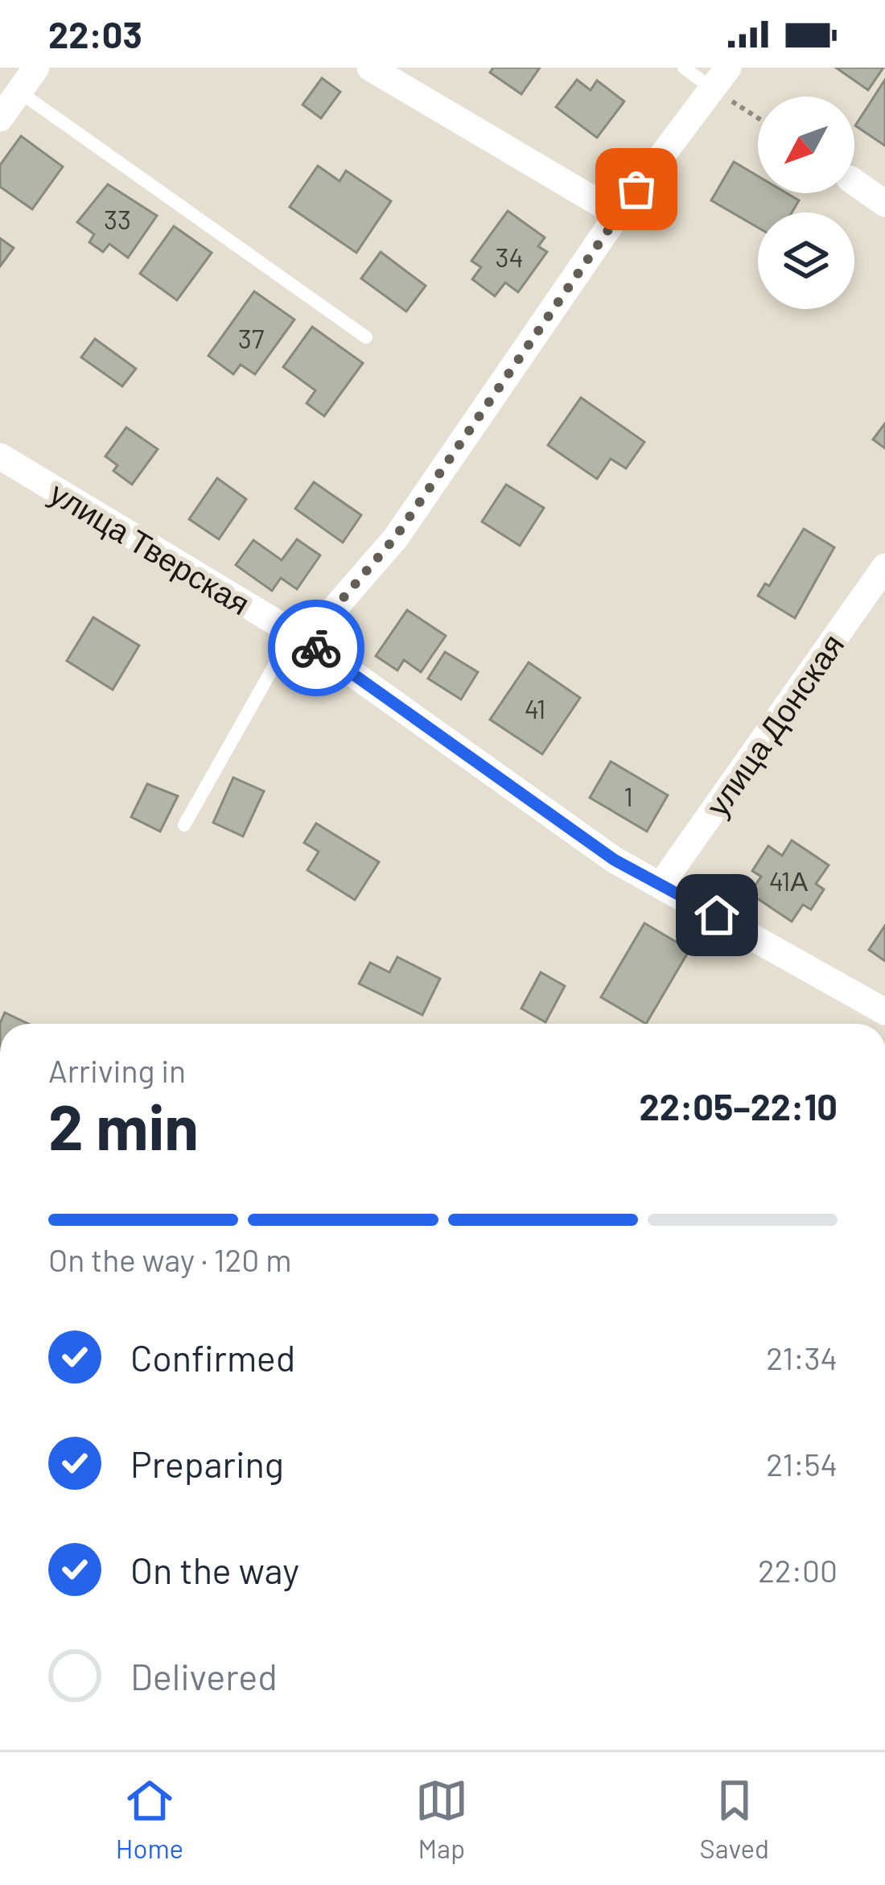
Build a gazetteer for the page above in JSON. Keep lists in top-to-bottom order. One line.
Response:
{"streets":{"street":["улица Тверская","улица Донская"]},"crossings":[["улица Тверская","улица Донская"]],"house_numbers":["33","34","37","41","1","41А"],"north":"bottom left","page":{"status":"22:03","heading":["2 min","Arriving in","22:05–22:10"],"bar":"On the way · 120 m","list":[["Confirmed","21:34"],["Preparing","21:54"],["On the way","22:00"],"Delivered"],"tabs":["Home","Map","Saved"]}}
